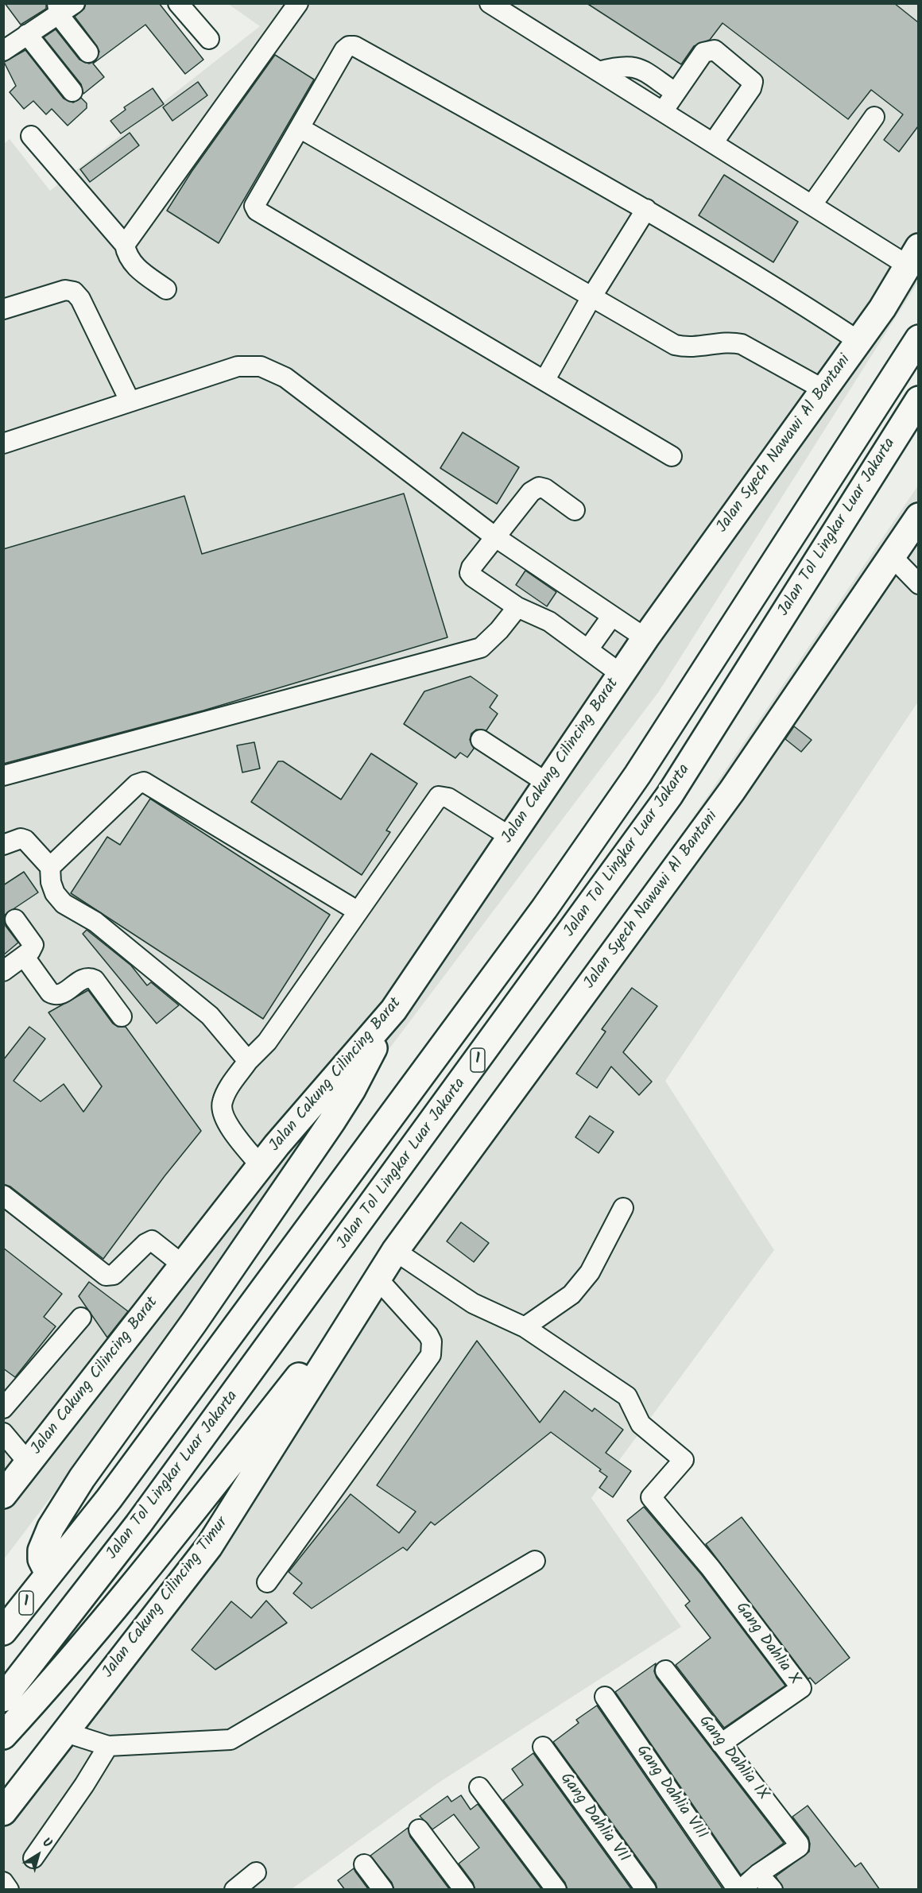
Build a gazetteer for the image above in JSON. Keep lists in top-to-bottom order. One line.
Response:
{"streets":{"highway":["Jalan Syech Nawawi Al Bantani","Jalan Tol Lingkar Luar Jakarta","Jalan Cakung Cilincing Barat","1","Jalan Cakung Cilincing Timur"],"street":["Gang Dahlia X","Gang Dahlia IX","Gang Dahlia VIII","Gang Dahlia VII"]},"crossings":[["Jalan Syech Nawawi Al Bantani","Jalan Cakung Cilincing Barat"],["Jalan Syech Nawawi Al Bantani","Jalan Cakung Cilincing Timur"],["Gang Dahlia X","Gang Dahlia IX"]],"north":"top right"}
